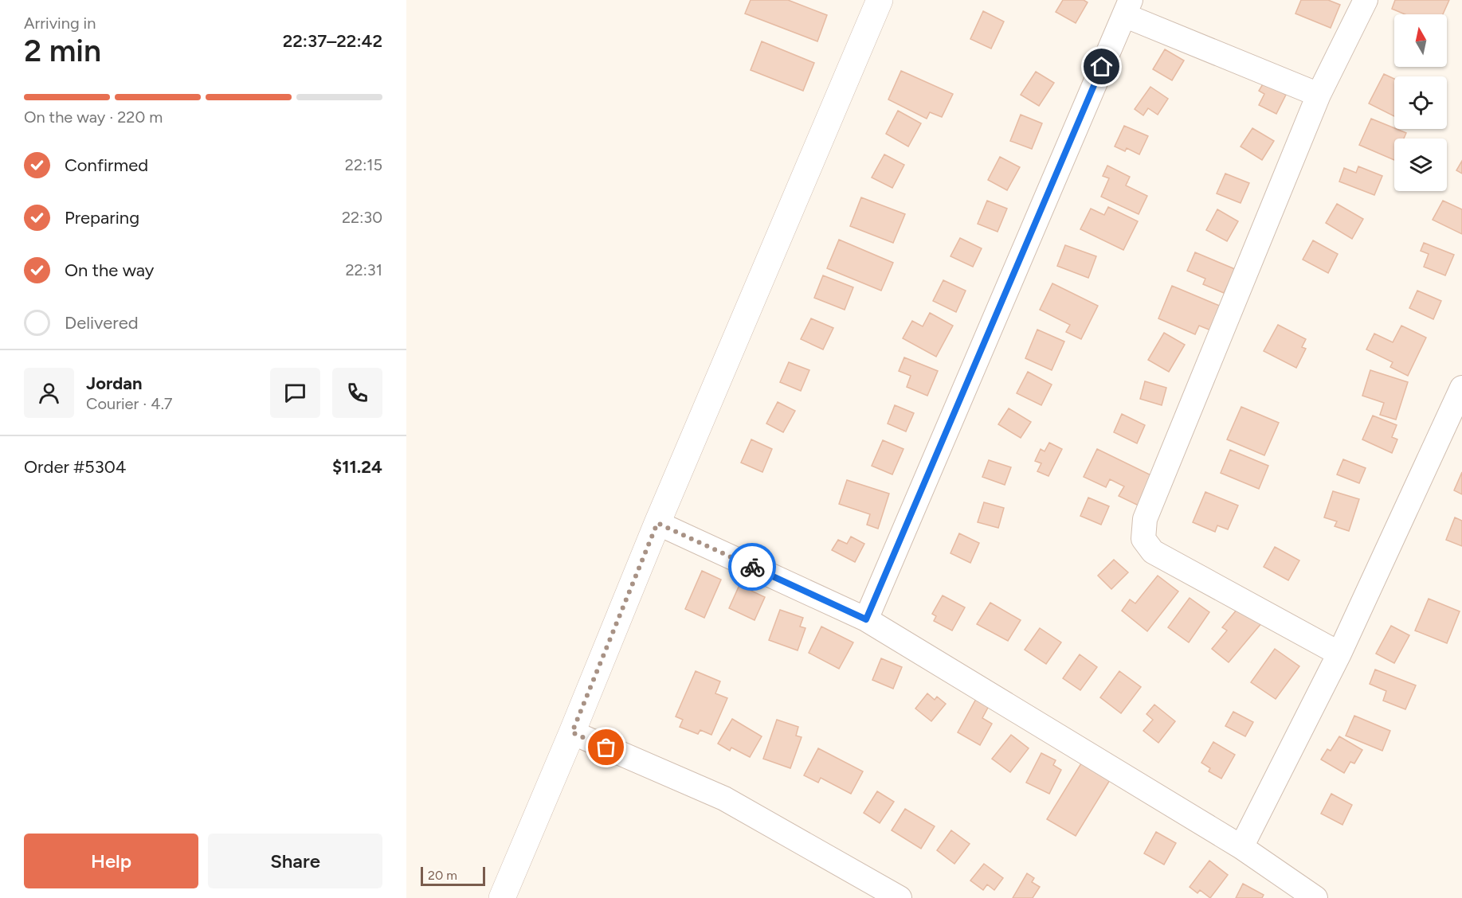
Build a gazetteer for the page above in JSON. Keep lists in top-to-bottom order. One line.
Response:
{"scale_bar":"20 m","north":"top","page":{"heading":["2 min","Arriving in","22:37–22:42"],"panel":["Jordan","Courier · 4.7","Order #5304","$11.24"],"bar":"On the way · 220 m","list":[["Confirmed","22:15"],["Preparing","22:30"],["On the way","22:31"],"Delivered"],"buttons":["Help","Share"],"scale":"20 m"}}
